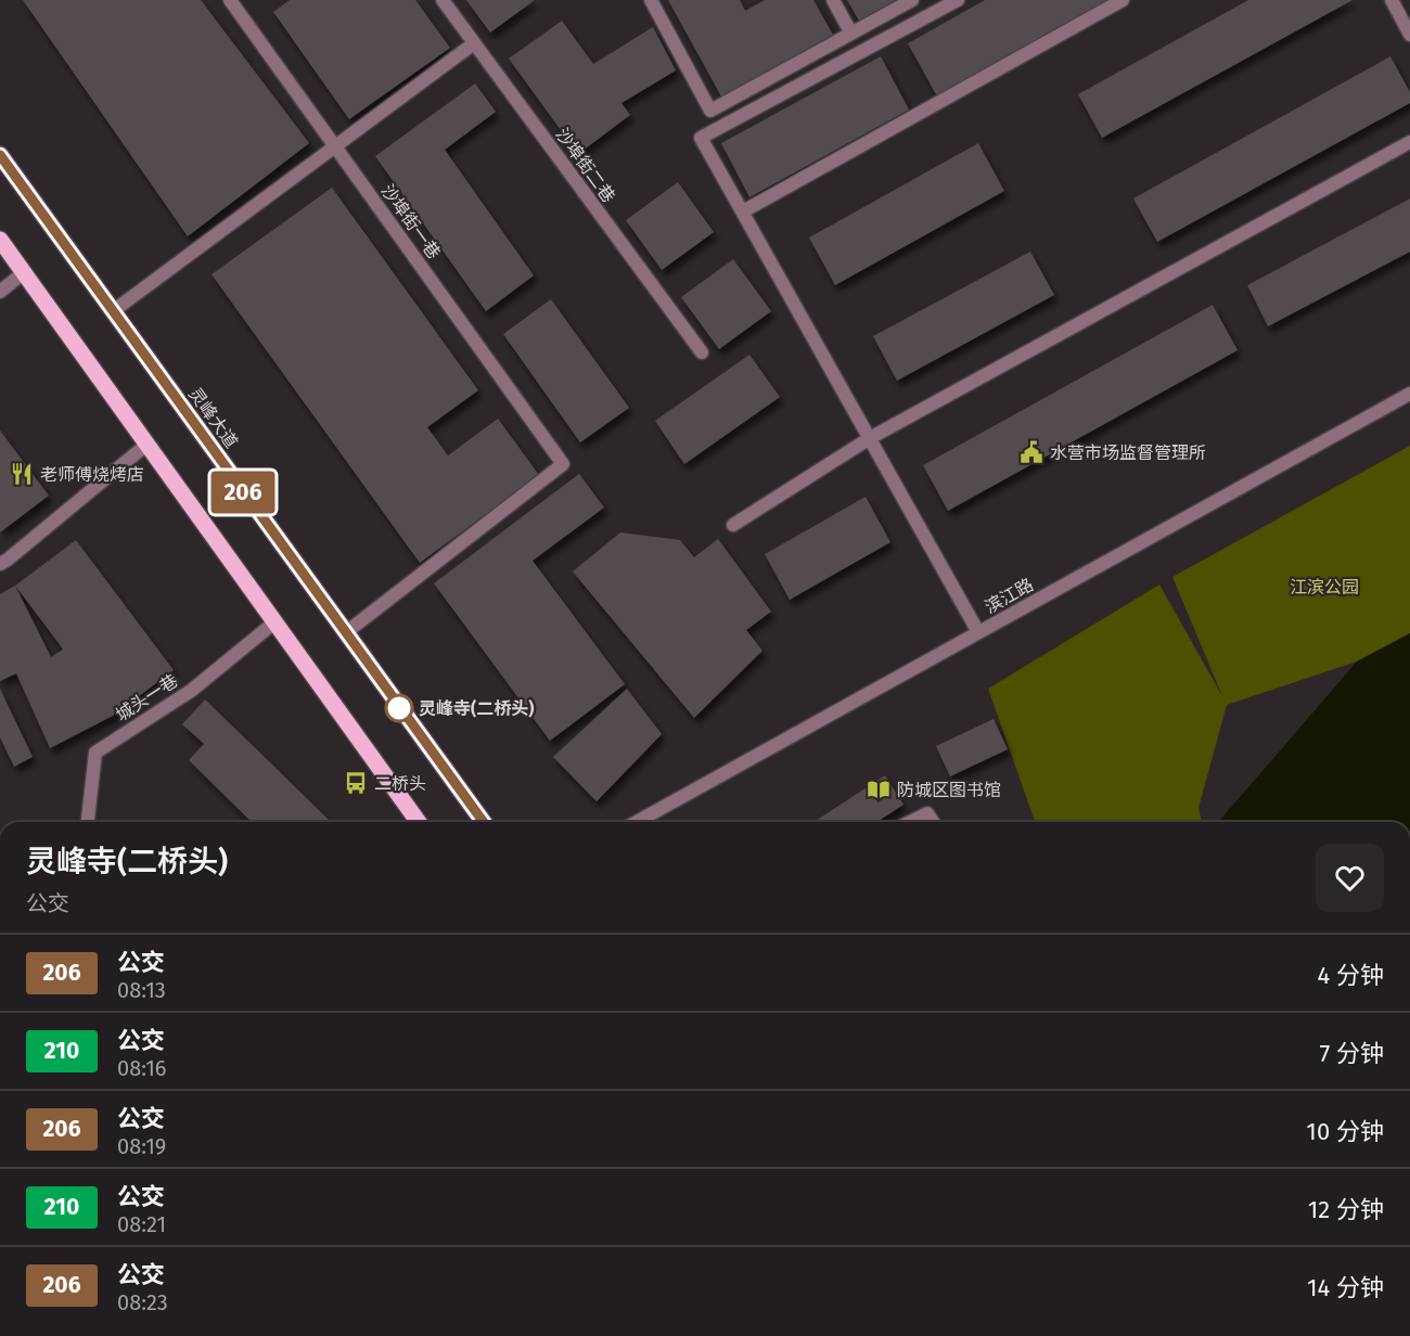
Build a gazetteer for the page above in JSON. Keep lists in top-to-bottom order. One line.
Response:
{"streets":{"main road":["灵峰大道"],"street":["沙埠街二巷","沙埠街一巷","滨江路","城头一巷"]},"crossings":[["沙埠街一巷","灵峰大道"]],"parks":["江滨公园"],"places":{"public building":["水营市场监督管理所"],"restaurant":["老师傅烧烤店"],"other":["灵峰寺(二桥头)"],"bus stop":["二桥头"],"library":["防城区图书馆"]},"lines":["bus line 206"],"page":{"on_map":"206","heading":["灵峰寺(二桥头)","公交"],"list":[{"mark":"206","name":"公交","note":"08:13","value":"4 分钟"},{"mark":"210","name":"公交","note":"08:16","value":"7 分钟"},{"mark":"206","name":"公交","note":"08:19","value":"10 分钟"},{"mark":"210","name":"公交","note":"08:21","value":"12 分钟"},{"mark":"206","name":"公交","note":"08:23","value":"14 分钟"}]}}
